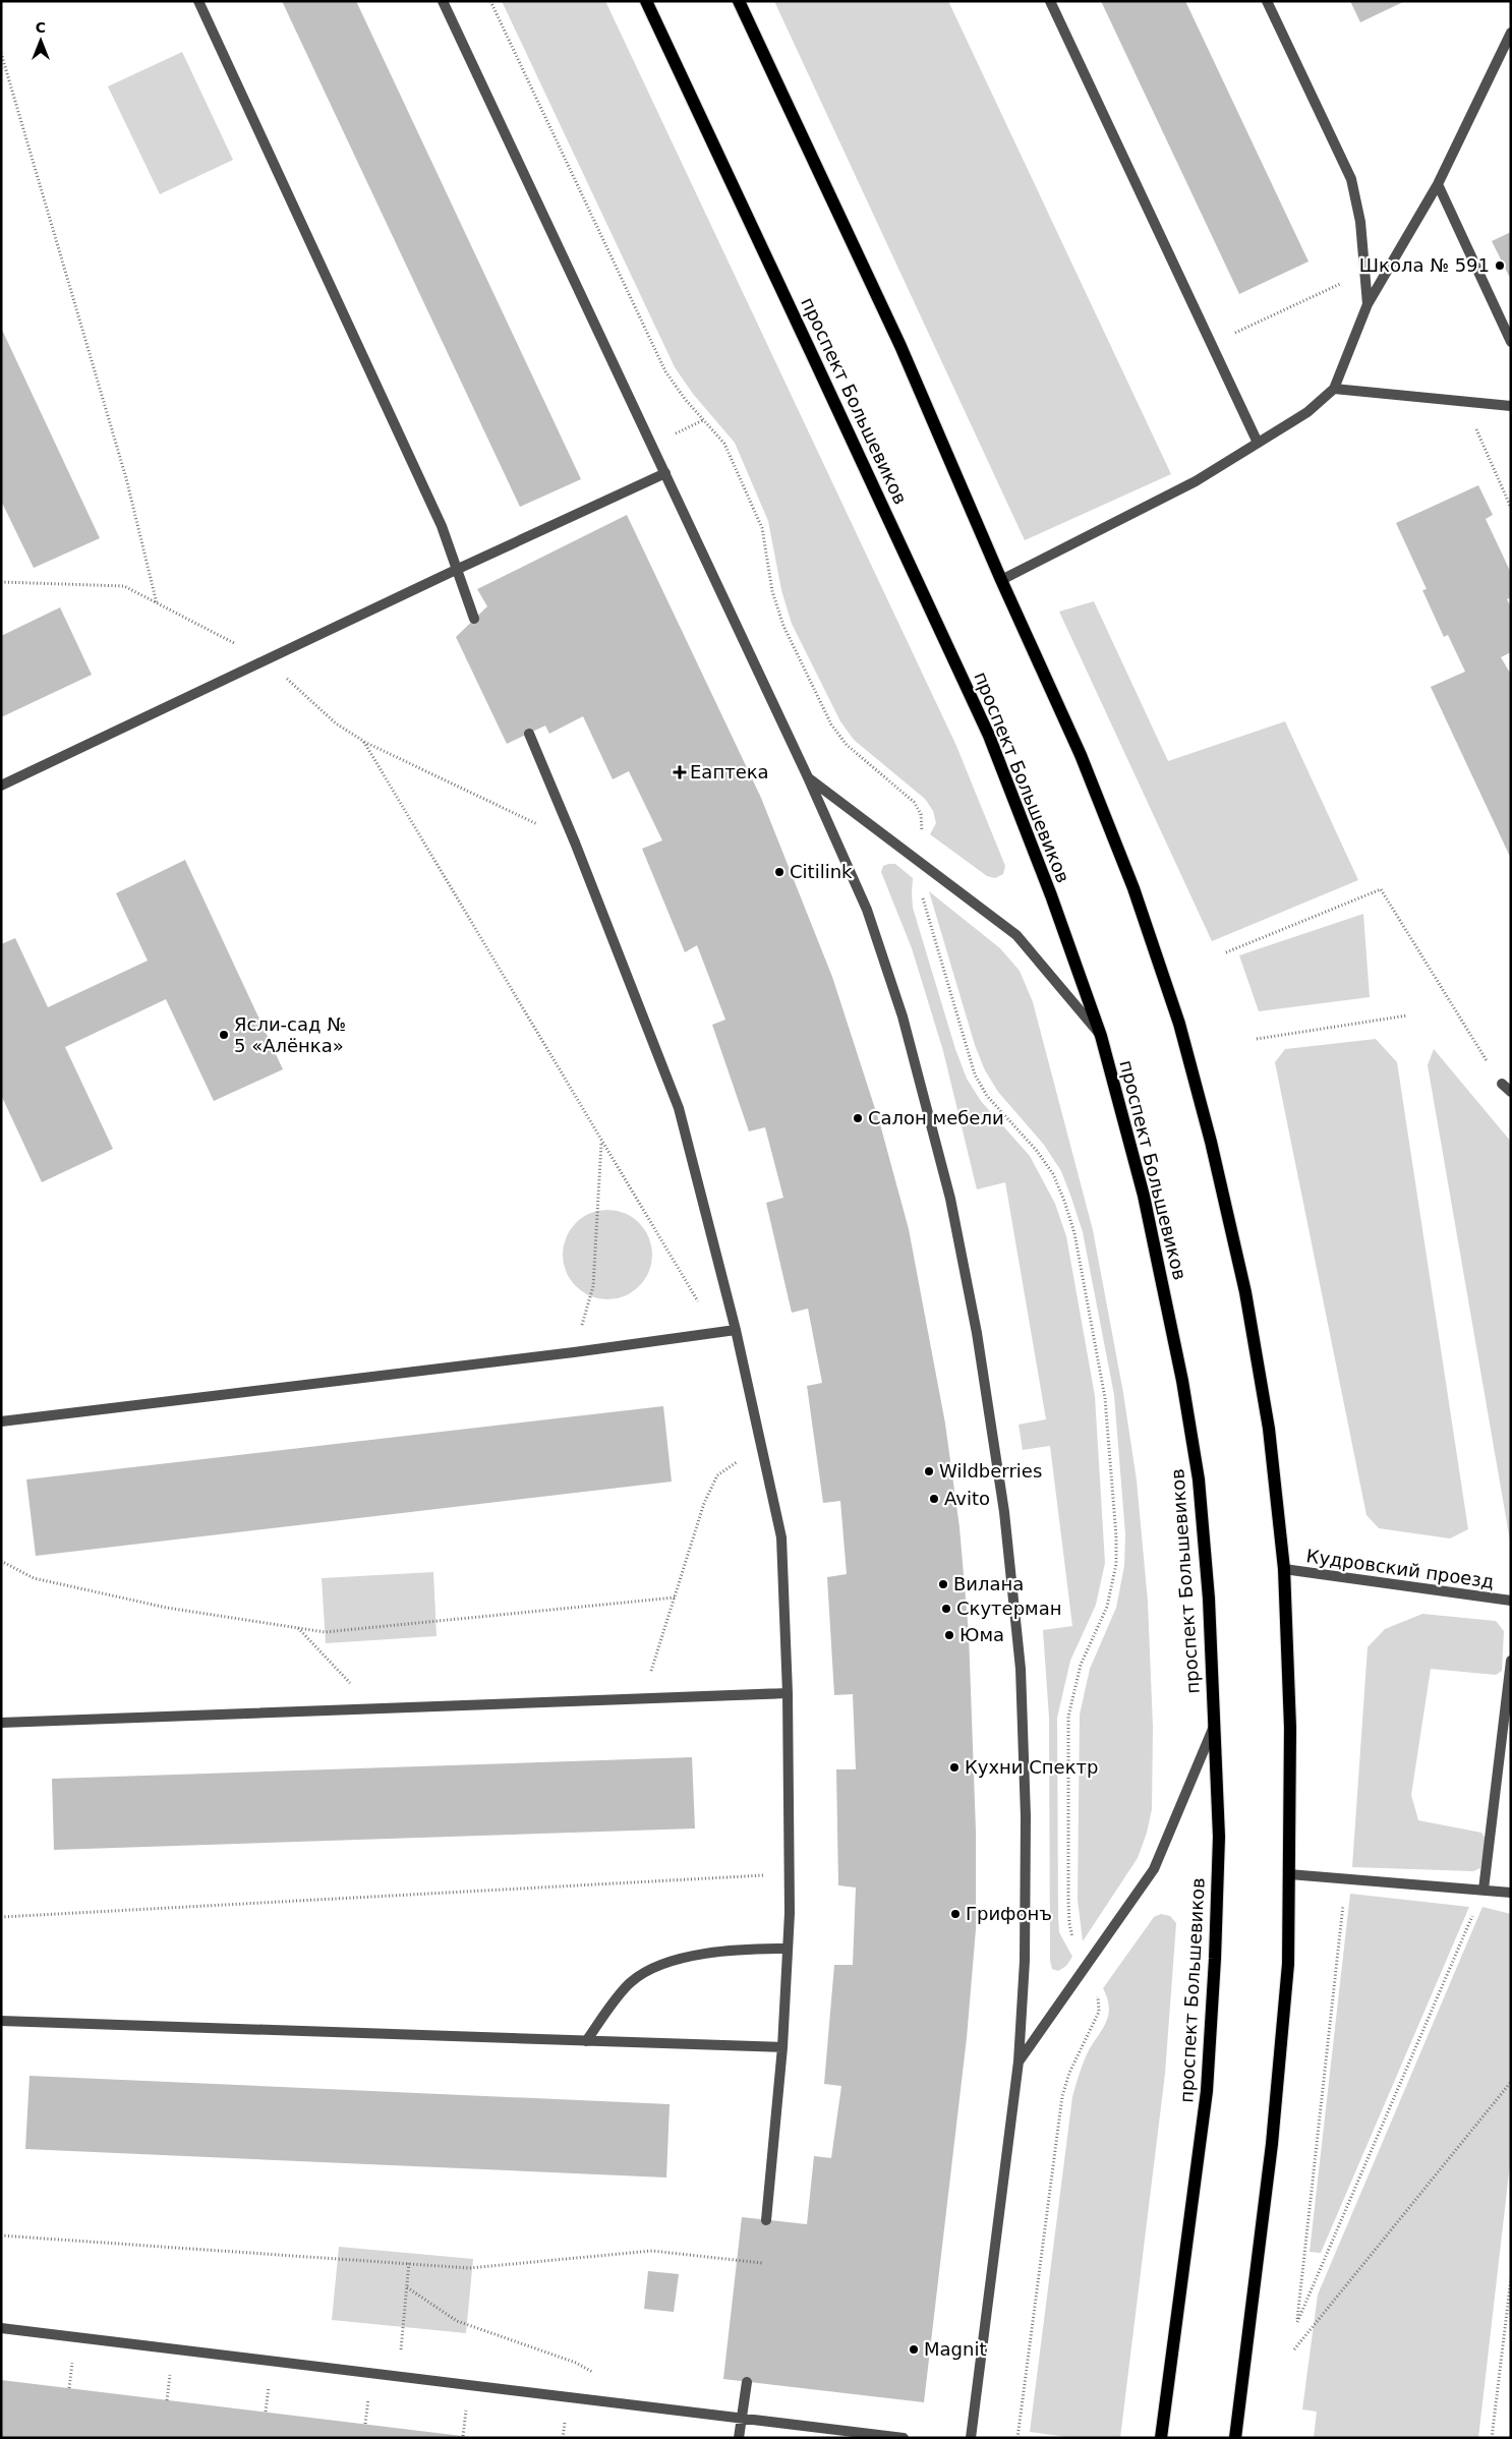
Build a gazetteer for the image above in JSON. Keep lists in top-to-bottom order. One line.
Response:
{"streets":{"main road":["проспект Большевиков"],"street":["Кудровский проезд"]},"places":{"other":["Школа № 591","Citilink","Ясли-сад № 5 «Алёнка»","Салон мебели","Wildberries","Avito","Вилана","Скутерман","Юма","Кухни Спектр","Грифонъ","Magnit"],"health":["Еаптека"]},"north":"top"}
